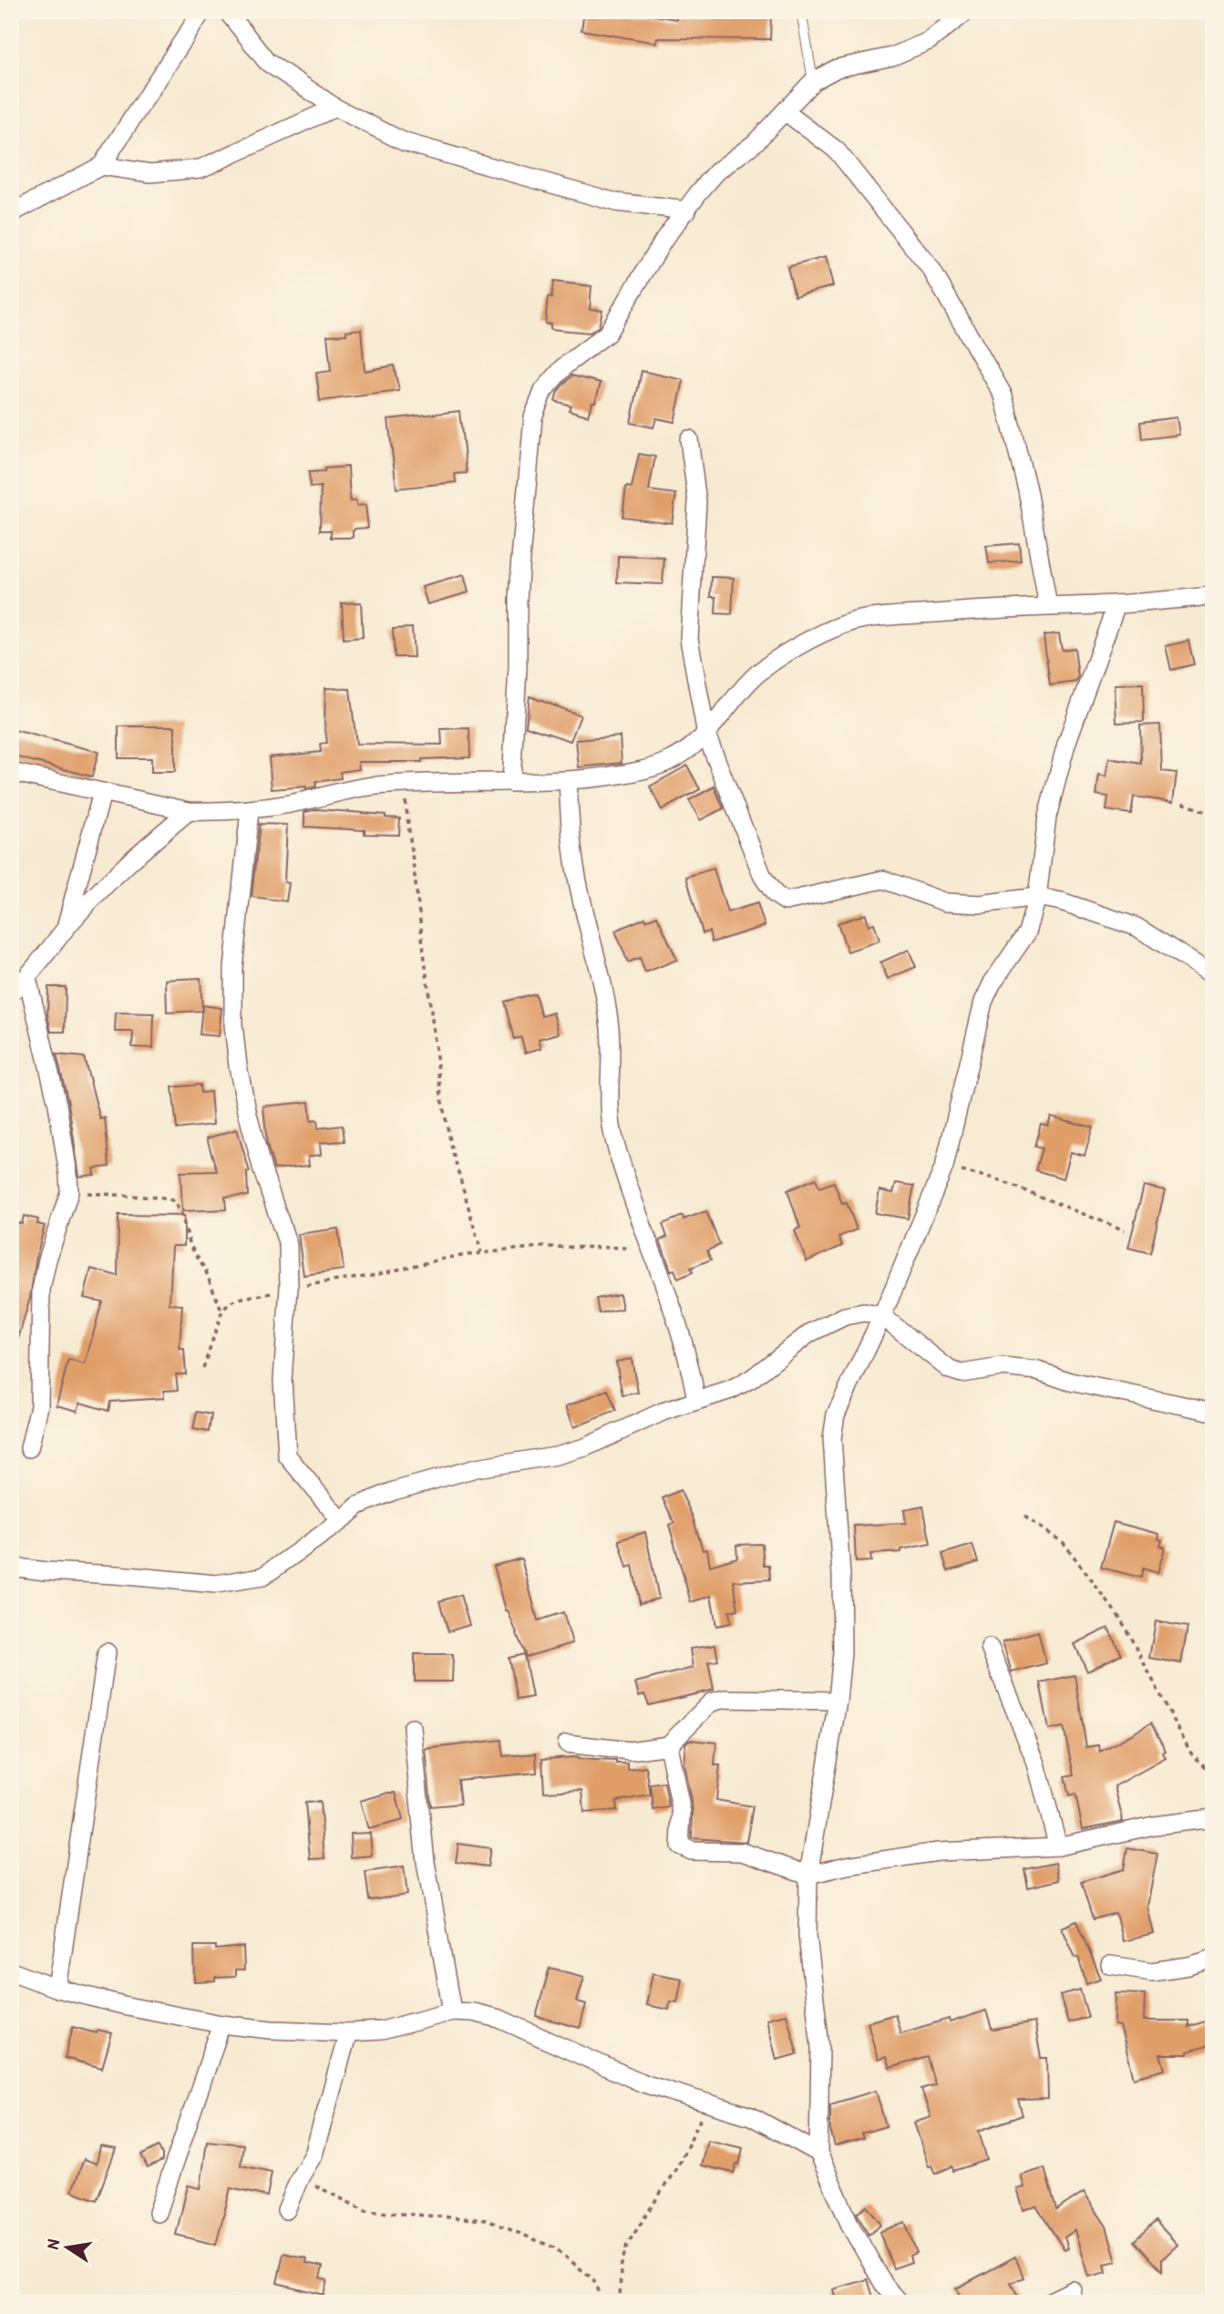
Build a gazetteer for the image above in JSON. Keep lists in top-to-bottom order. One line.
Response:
{"north":"left"}
